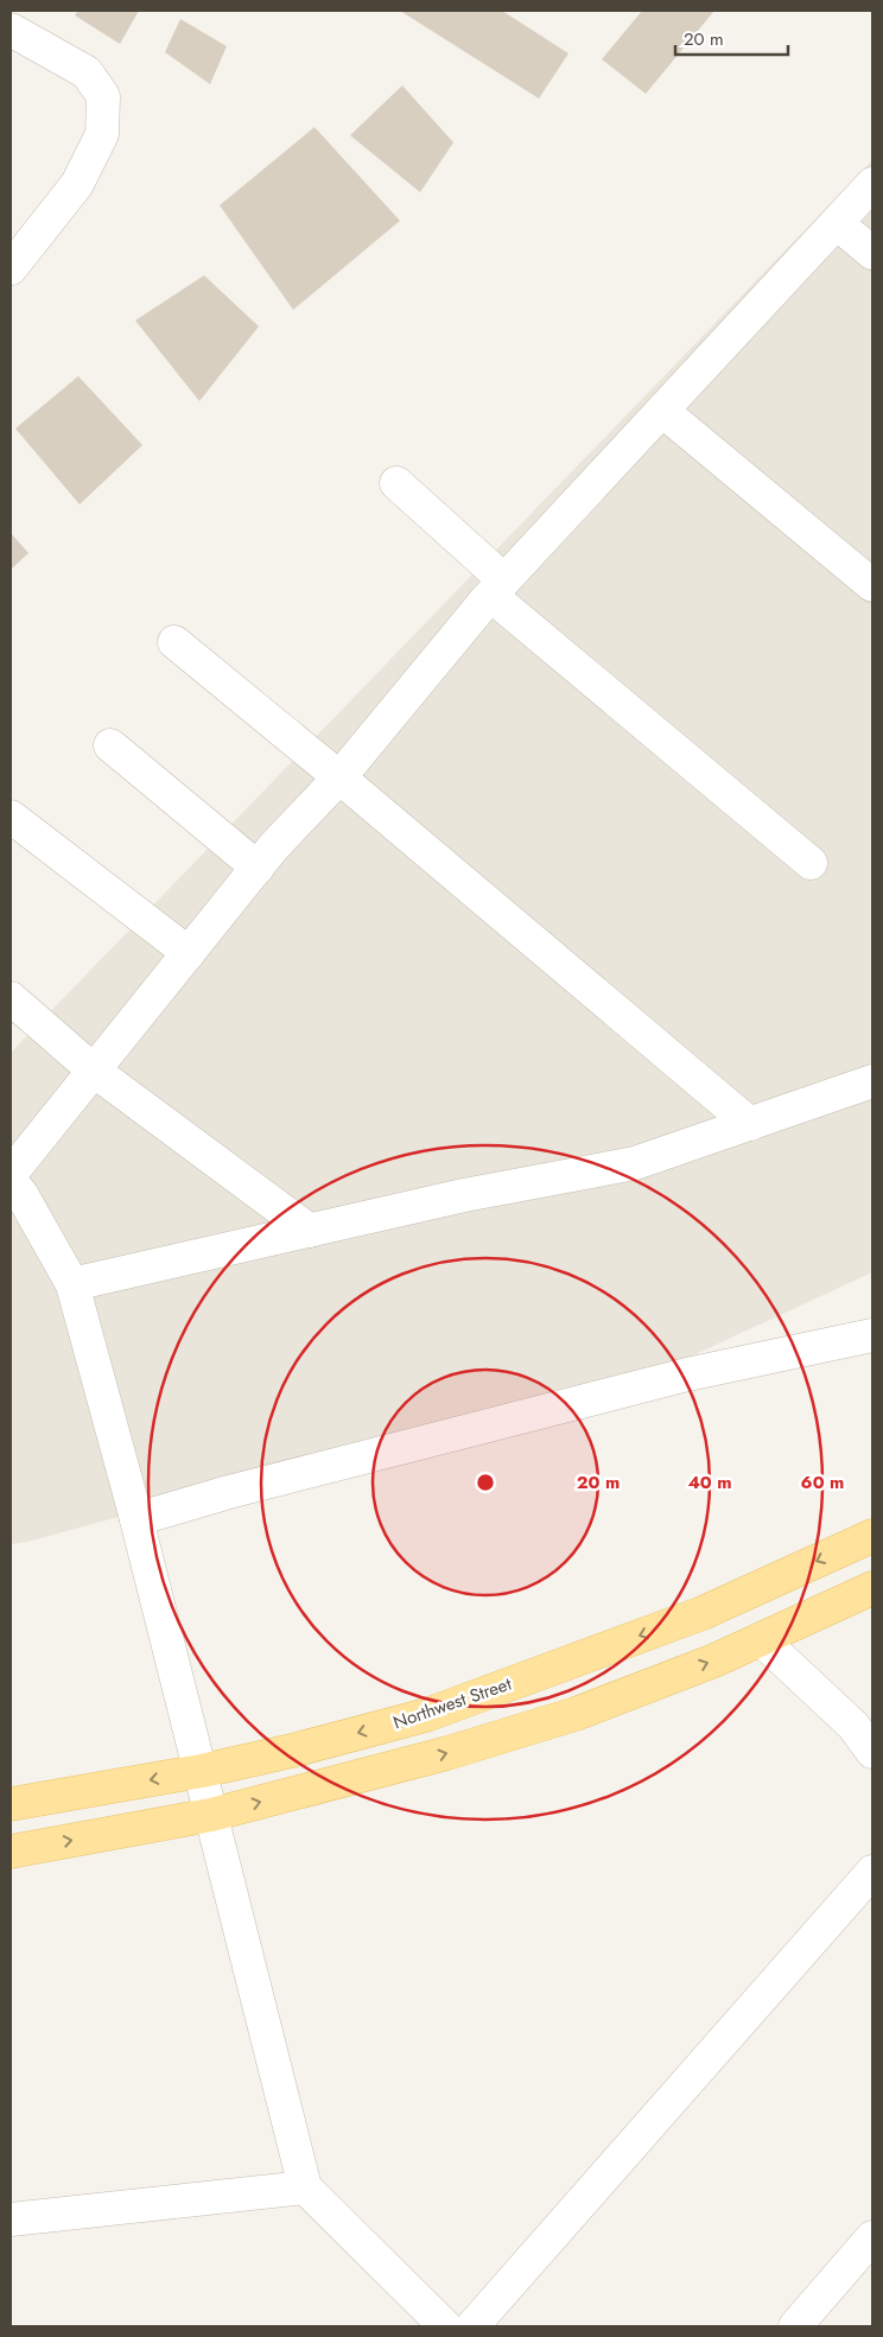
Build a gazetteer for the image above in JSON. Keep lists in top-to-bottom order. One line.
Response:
{"streets":{"main road":["Northwest Street"]},"scale_bar":"20 m","rings":["20 m","40 m","60 m"]}
